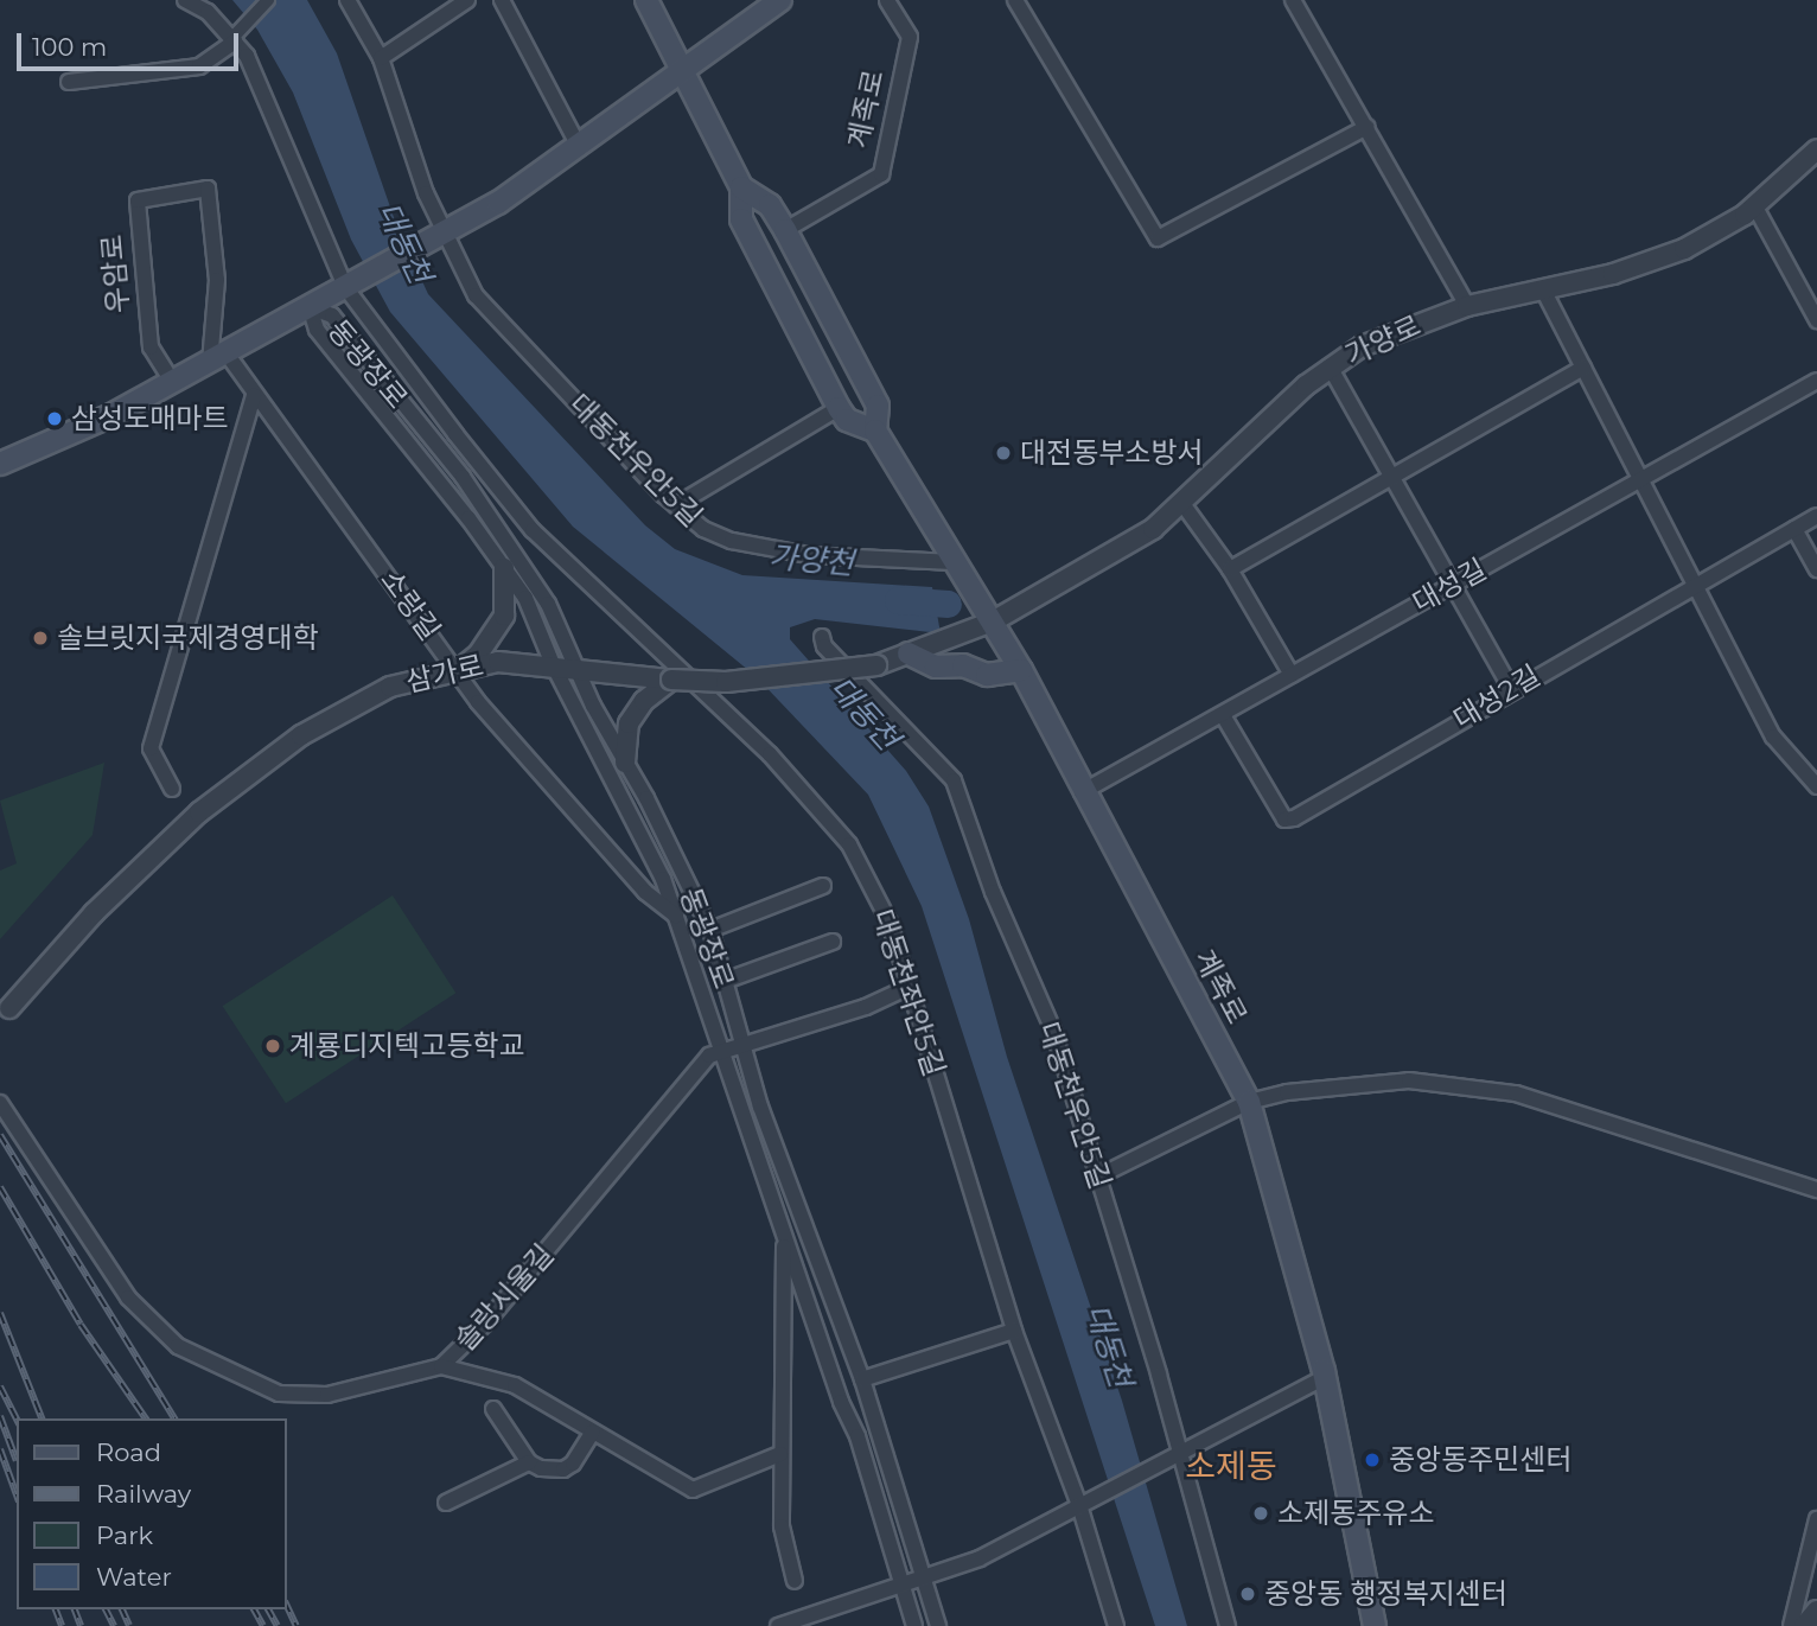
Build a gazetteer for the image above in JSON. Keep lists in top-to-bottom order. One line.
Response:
{"streets":{"main road":["계족로"],"street":["우암로","가양로","동광장로","대동천우안5길","대성길","소랑길","삼가로","대성2길","대동천좌안5길","솔랑시울길"]},"crossings":[["계족로","가양로"],["계족로","대동천우안5길"],["계족로","대성길"],["계족로","삼가로"],["우암로","소랑길"],["가양로","삼가로"],["동광장로","소랑길"],["동광장로","삼가로"],["동광장로","솔랑시울길"],["대성길","대성2길"],["소랑길","삼가로"],["대동천좌안5길","솔랑시울길"]],"districts":["소제동"],"water":["대동천","가양천"],"places":["삼성도매마트","대전동부소방서","솔브릿지국제경영대학","계룡디지텍고등학교","중앙동주민센터","소제동주유소","중앙동 행정복지센터"],"legend":["Road","Railway","Park","Water"],"scale_bar":"100 m"}
